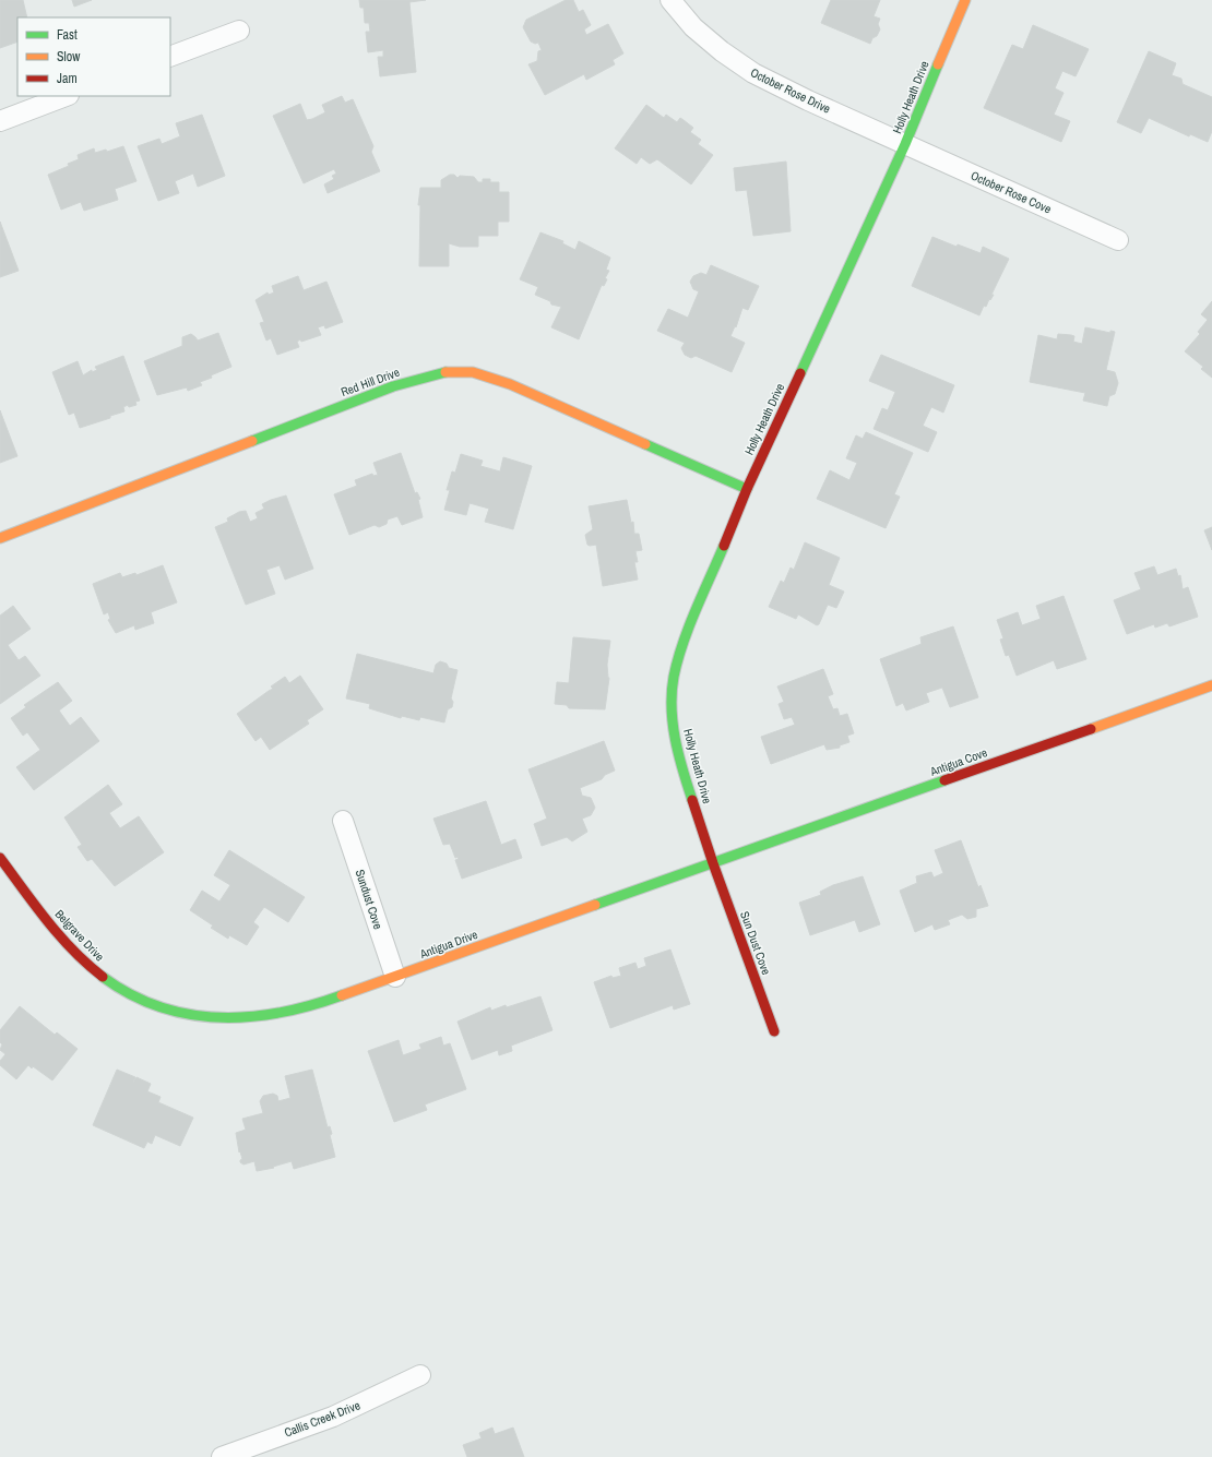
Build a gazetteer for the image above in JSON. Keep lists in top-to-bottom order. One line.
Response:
{"streets":{"street":["October Rose Drive","Holly Heath Drive","October Rose Cove","Red Hill Drive","Antigua Cove","Sundust Cove","Belgrave Drive","Sun Dust Cove","Antigua Drive","Callis Creek Drive"]},"crossings":[["October Rose Drive","Holly Heath Drive"],["October Rose Drive","October Rose Cove"],["Holly Heath Drive","October Rose Cove"],["Holly Heath Drive","Red Hill Drive"],["Holly Heath Drive","Antigua Cove"],["Holly Heath Drive","Sun Dust Cove"],["Holly Heath Drive","Antigua Drive"],["Antigua Cove","Sun Dust Cove"],["Antigua Cove","Antigua Drive"],["Sundust Cove","Antigua Drive"],["Belgrave Drive","Antigua Drive"],["Sun Dust Cove","Antigua Drive"]],"legend":["Fast","Slow","Jam"]}
